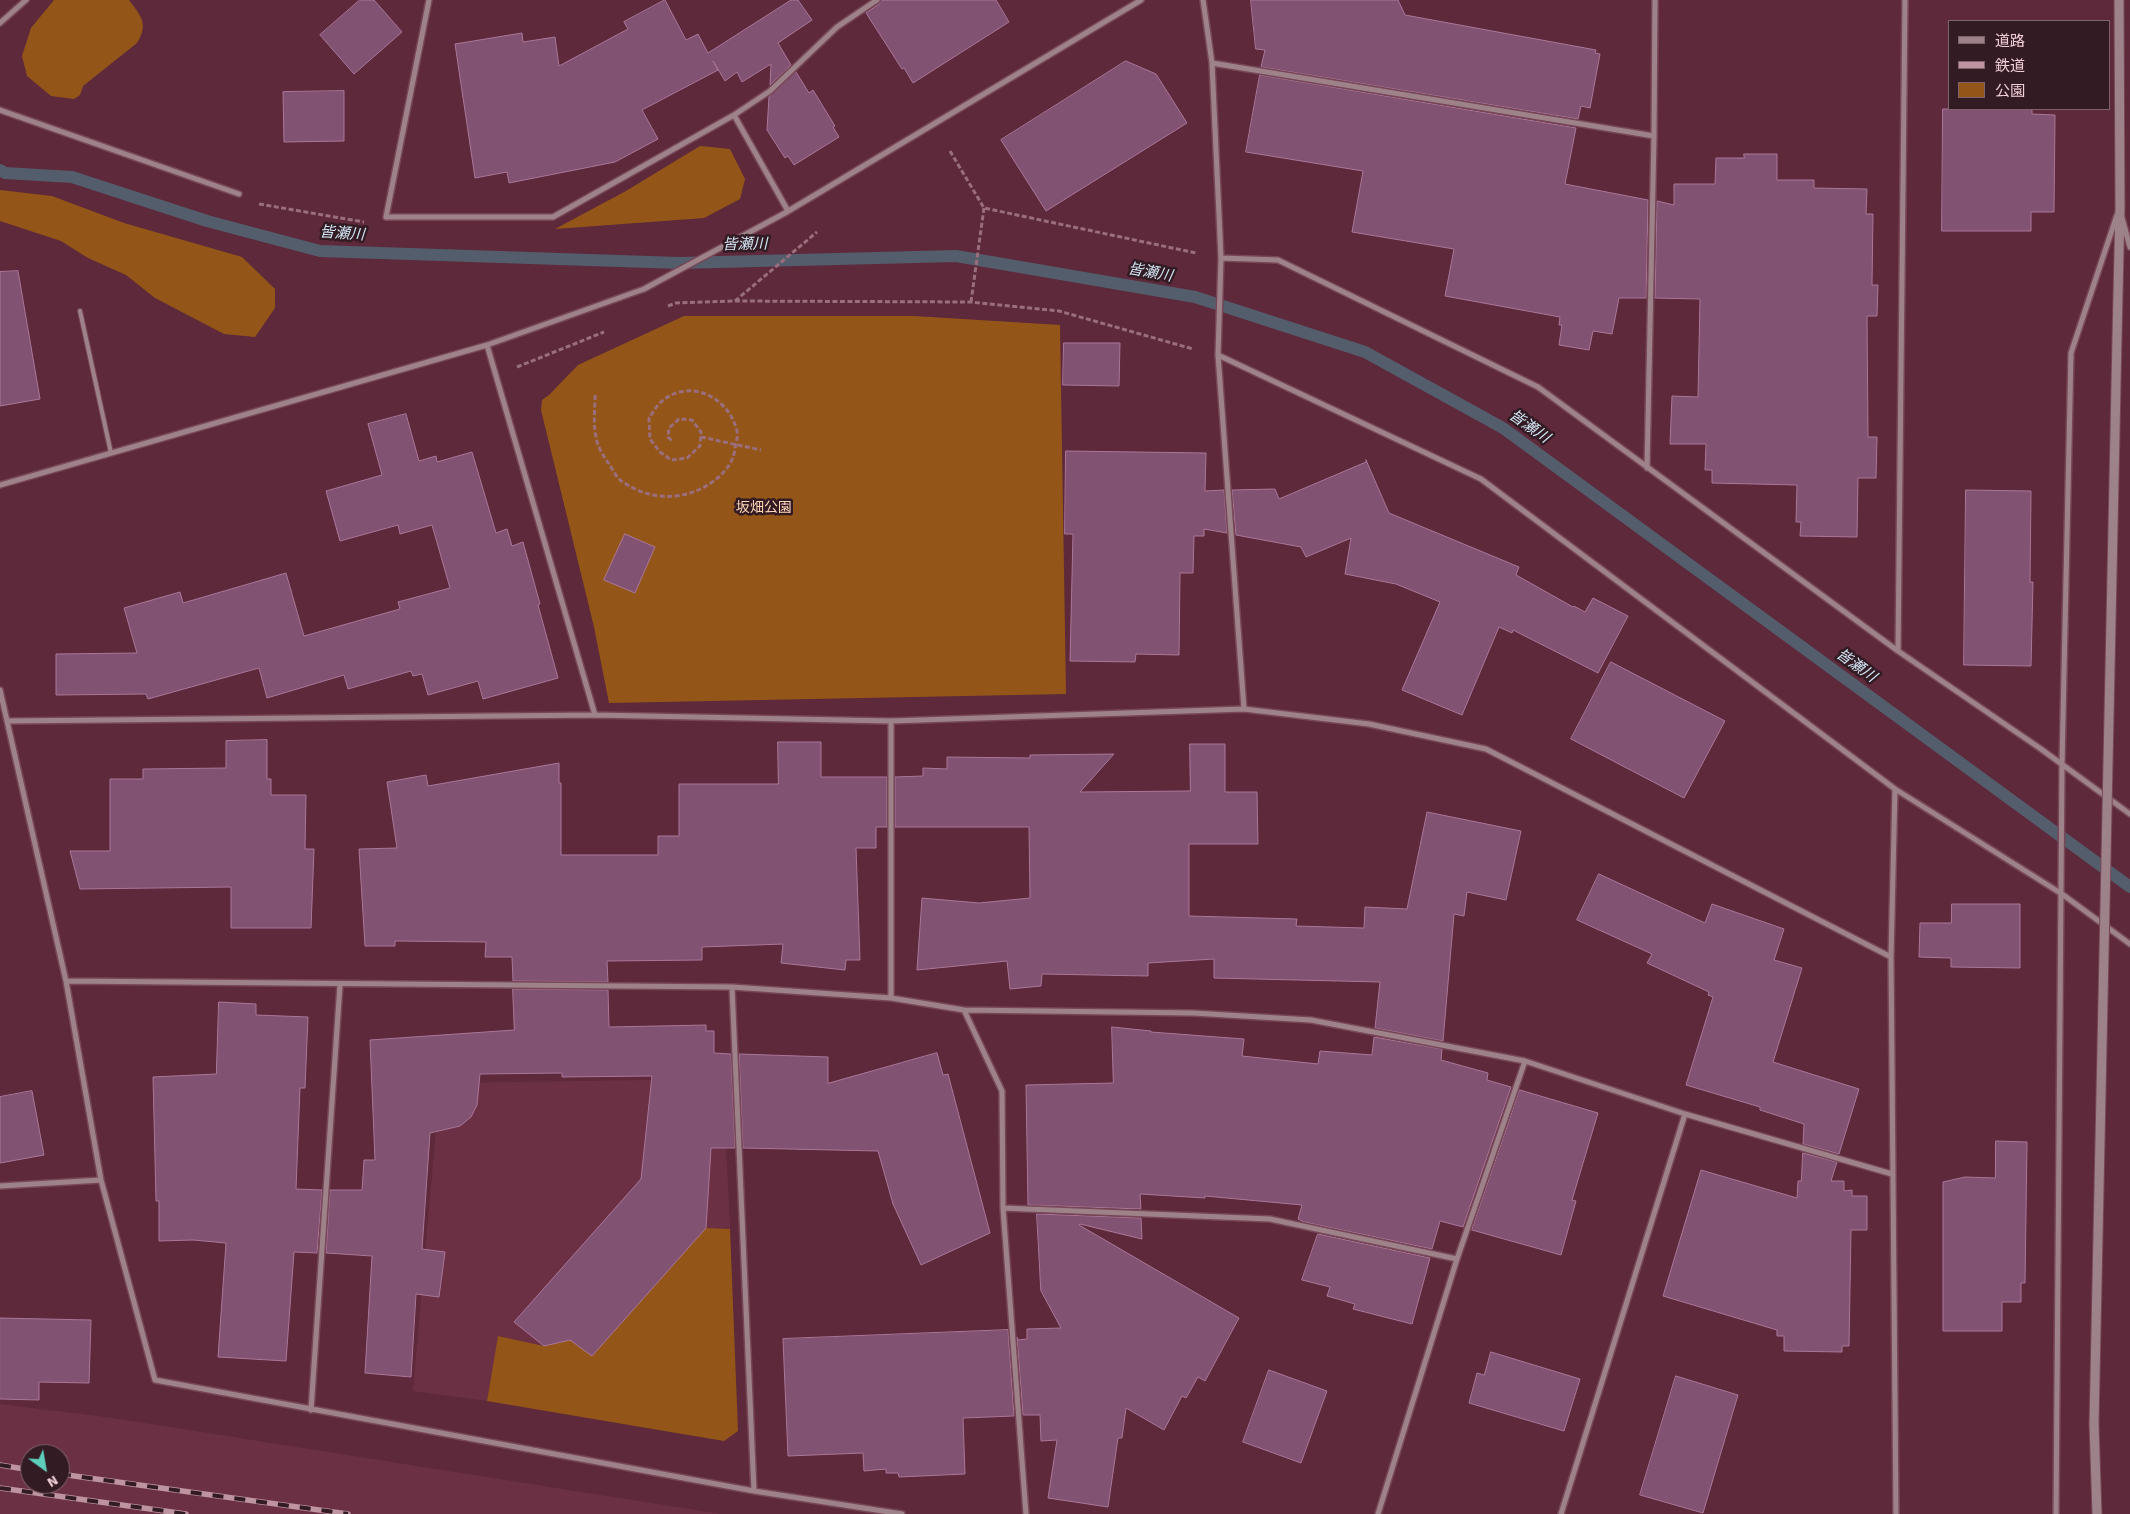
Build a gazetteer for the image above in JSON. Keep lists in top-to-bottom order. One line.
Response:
{"water":["皆瀬川"],"parks":["坂畑公園"],"legend":["道路","鉄道","公園"],"north":"bottom right"}
